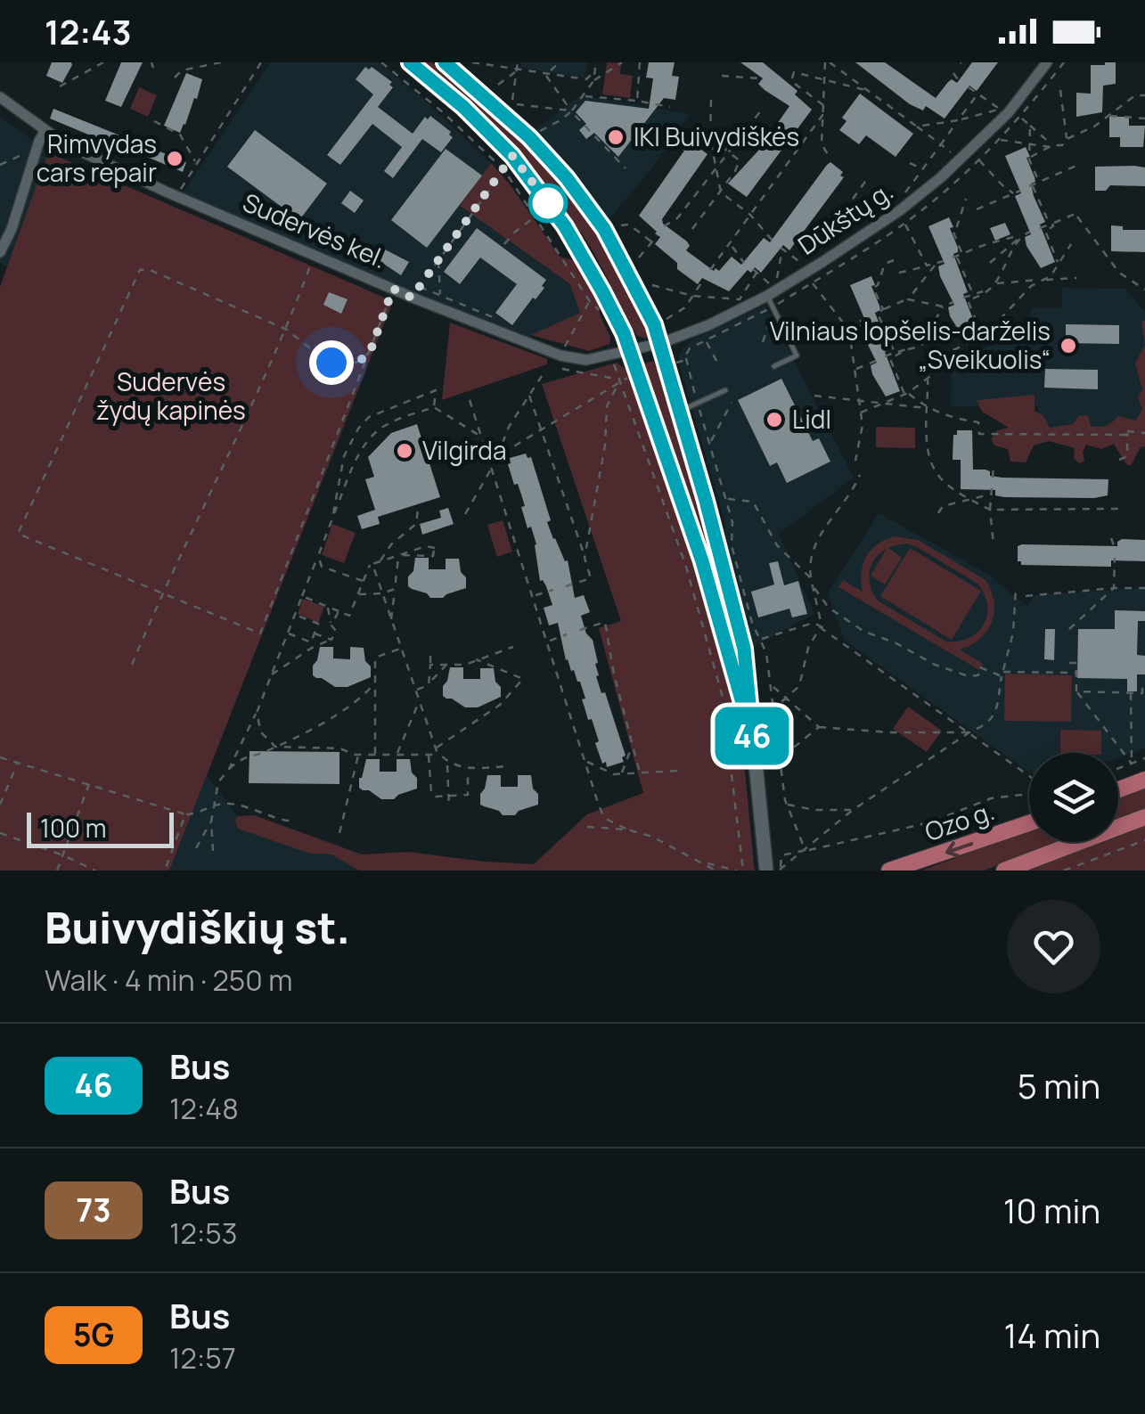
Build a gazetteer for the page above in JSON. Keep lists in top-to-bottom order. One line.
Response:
{"streets":{"main road":["Ozo g."],"street":["Dūkštų g.","Sudervės kel."]},"crossings":[["Dūkštų g.","Sudervės kel."]],"one_way":["Ozo g."],"parks":["Sudervės žydų kapinės"],"places":["IKI Buivydiškės","Rimvydas cars repair","Vilniaus lopšelis-darželis „Sveikuolis“","Lidl","Vilgirda"],"lines":["bus line 46"],"scale_bar":"100 m","page":{"status":"12:43","on_map":"46","scale":"100 m","heading":["Buivydiškių st.","Walk · 4 min · 250 m"],"list":[{"mark":"46","name":"Bus","note":"12:48","value":"5 min"},{"mark":"73","name":"Bus","note":"12:53","value":"10 min"},{"mark":"5G","name":"Bus","note":"12:57","value":"14 min"}]}}
